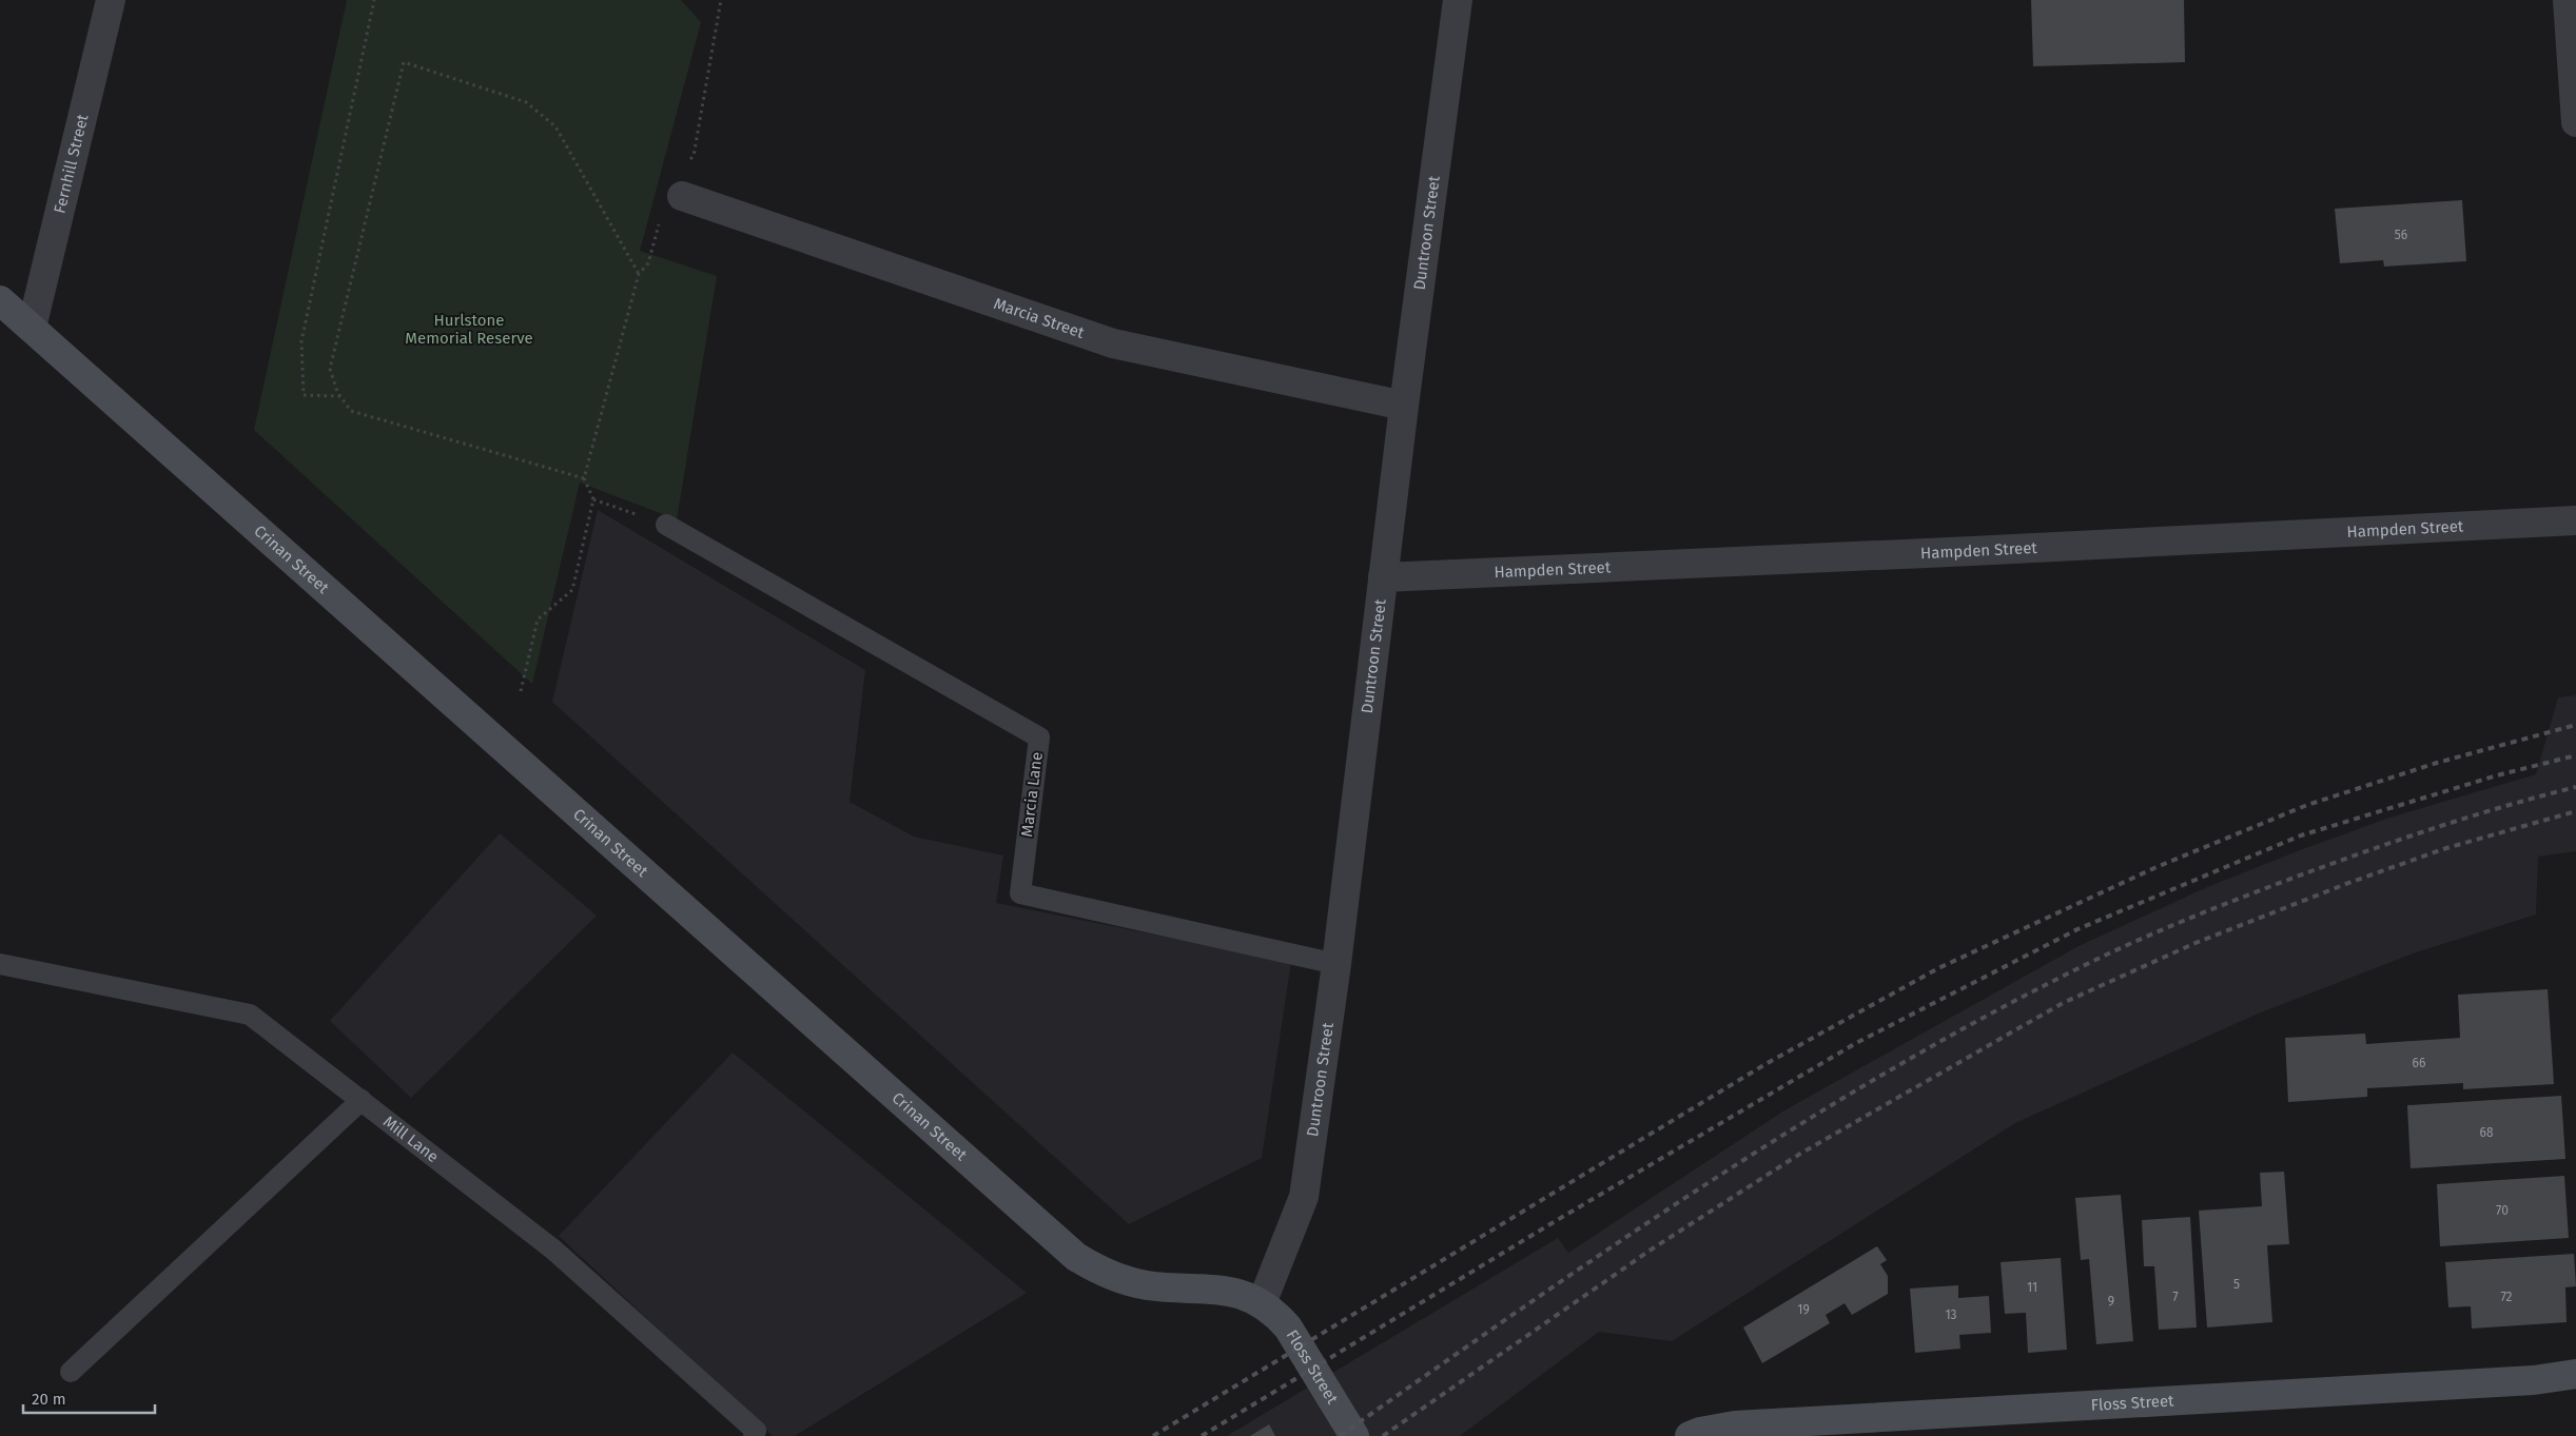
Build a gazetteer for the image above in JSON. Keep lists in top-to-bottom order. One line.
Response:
{"streets":{"street":["Fernhill Street","Duntroon Street","Marcia Street","Hampden Street","Crinan Street","Floss Street"],"lane":["Marcia Lane","Mill Lane"]},"crossings":[["Fernhill Street","Crinan Street"],["Duntroon Street","Marcia Street"],["Duntroon Street","Hampden Street"],["Duntroon Street","Crinan Street"],["Duntroon Street","Marcia Lane"],["Duntroon Street","Floss Street"],["Crinan Street","Floss Street"]],"parks":["Hurlstone Memorial Reserve"],"house_numbers":["56","66","68","70","5","11","7","72","9","19","13"],"scale_bar":"20 m"}
